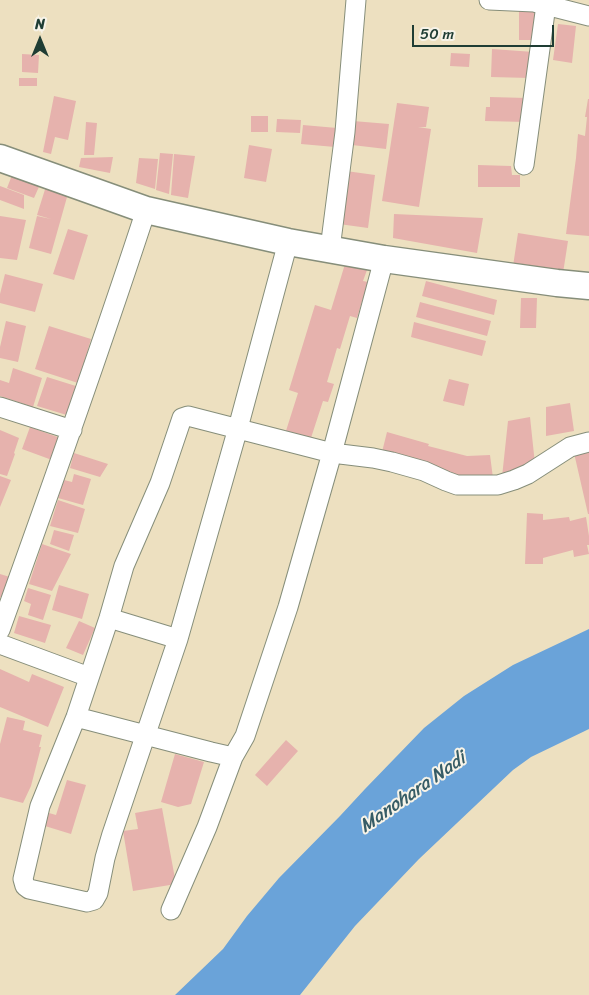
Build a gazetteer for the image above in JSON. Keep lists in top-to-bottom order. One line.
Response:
{"water":["Manohara Nadi"],"scale_bar":"50 m","north":"top"}
